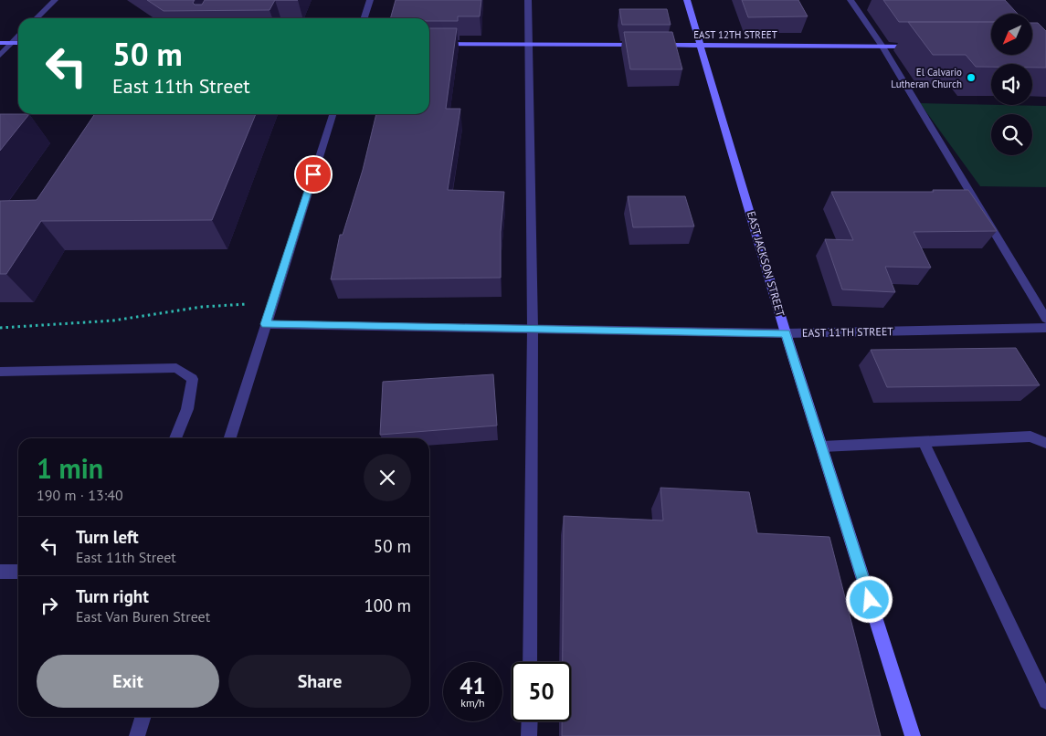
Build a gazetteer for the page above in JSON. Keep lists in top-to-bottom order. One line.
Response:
{"streets":{"main road":["EAST 12TH STREET","EAST JACKSON STREET"],"street":["EAST 11TH STREET"]},"crossings":[["EAST 12TH STREET","EAST JACKSON STREET"],["EAST JACKSON STREET","EAST 11TH STREET"]],"places":["El Calvario Lutheran Church"],"north":"bottom left","page":{"turn":["50 m","East 11th Street"],"heading":["1 min","190 m · 13:40"],"list":[{"name":"Turn left","note":"East 11th Street","value":"50 m"},{"name":"Turn right","note":"East Van Buren Street","value":"100 m"}],"buttons":["Exit","Share"],"speed":"41 km/h","limit":"50"}}
